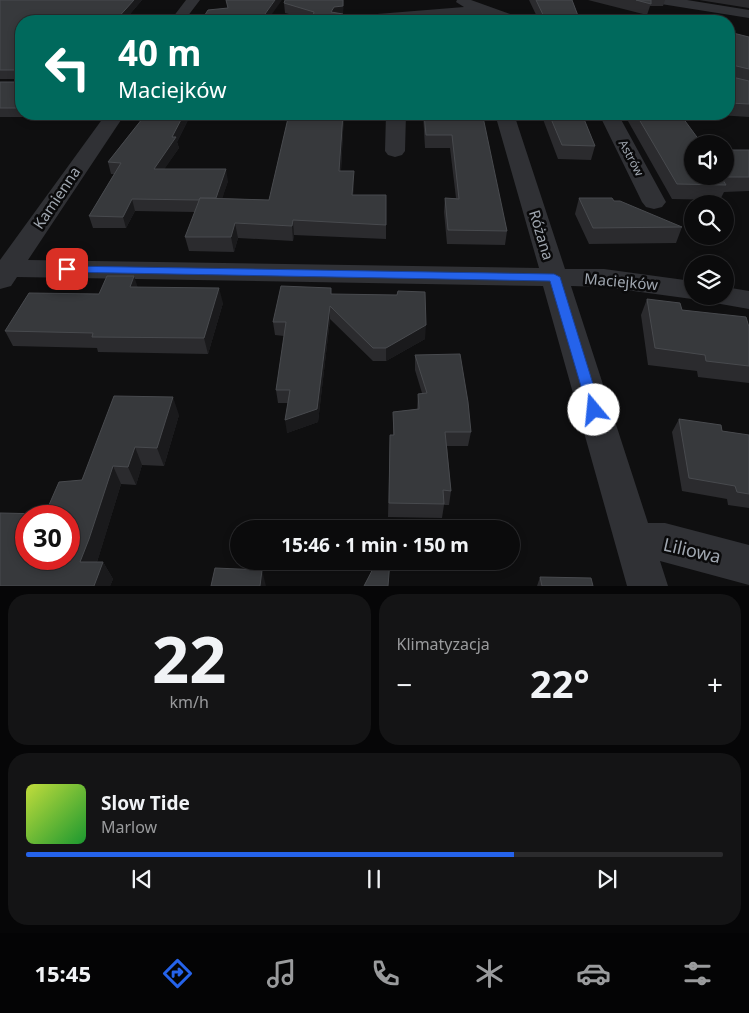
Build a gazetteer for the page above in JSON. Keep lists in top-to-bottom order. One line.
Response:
{"streets":{"street":["Astrów","Kamienna","Różana","Maciejków","Liliowa"]},"crossings":[["Kamienna","Maciejków"],["Różana","Maciejków"],["Różana","Liliowa"]],"page":{"turn":["40 m","Maciejków"],"limit":"30","trip":"15:46 · 1 min · 150 m","tile":[["22","km/h"],"Klimatyzacja"],"heat":["−","22°","+"],"song":["Slow Tide","Marlow"],"tabs":"15:45"}}
